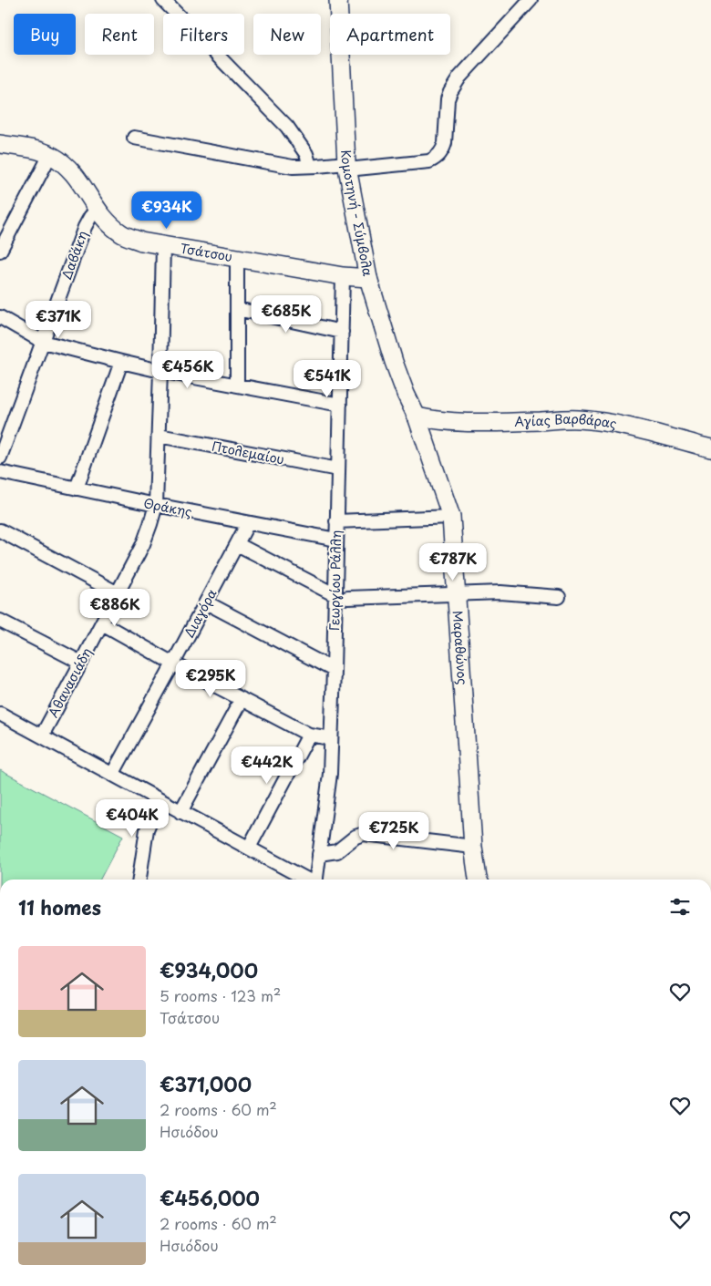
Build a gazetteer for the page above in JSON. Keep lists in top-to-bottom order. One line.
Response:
{"streets":{"street":["Κομοτηνή - Σύμβολα","Τσάτσου","Δαβάκη","Αγίας Βαρβάρας","Πτολεμαίου","Θράκης","Γεωργίου Ράλλη","Διαγόρα","Μαραθώνος","Αθανασιάδη"]},"crossings":[["Κομοτηνή - Σύμβολα","Τσάτσου"],["Κομοτηνή - Σύμβολα","Αγίας Βαρβάρας"],["Κομοτηνή - Σύμβολα","Μαραθώνος"],["Τσάτσου","Δαβάκη"],["Τσάτσου","Γεωργίου Ράλλη"],["Τσάτσου","Αθανασιάδη"],["Αγίας Βαρβάρας","Μαραθώνος"],["Πτολεμαίου","Γεωργίου Ράλλη"],["Πτολεμαίου","Αθανασιάδη"],["Θράκης","Γεωργίου Ράλλη"],["Θράκης","Διαγόρα"],["Θράκης","Αθανασιάδη"]],"page":{"chip":["Buy","Rent","Filters","New","Apartment"],"price":["€934K","€685K","€371K","€456K","€541K","€787K","€886K","€295K","€442K","€404K","€725K"],"heading":"11 homes","list":[{"name":"€934,000","note":"5 rooms · 123 m² · Τσάτσου"},{"name":"€371,000","note":"2 rooms · 60 m² · Ησιόδου"},{"name":"€456,000","note":"2 rooms · 60 m² · Ησιόδου"}]}}
